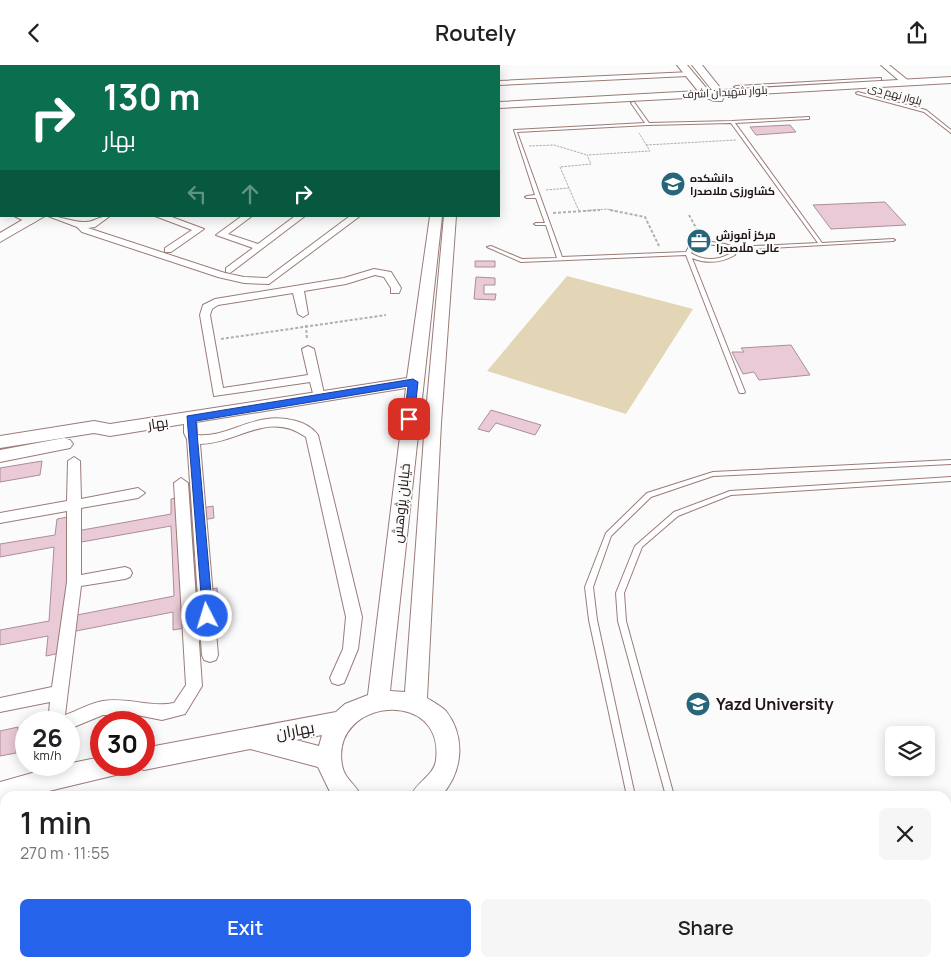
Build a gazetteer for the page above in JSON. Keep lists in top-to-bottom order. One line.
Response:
{"streets":{"main road":["بلوار شهیدان اشرف","بهار","خیابان پژوهش","بهاران"],"lane":["بلوار نهم دی"]},"crossings":[["بلوار شهیدان اشرف","بلوار نهم دی"],["بهار","خیابان پژوهش"]],"places":{"school or university":["دانشکده کشاورزی ملاصدرا","Yazd University"],"office":["مرکز آموزش عالی ملّاصدرا"]},"page":{"header":"Routely","turn":["130 m","بهار"],"speed":"26 km/h","limit":"30","heading":["1 min","270 m · 11:55"],"buttons":["Exit","Share"]}}
